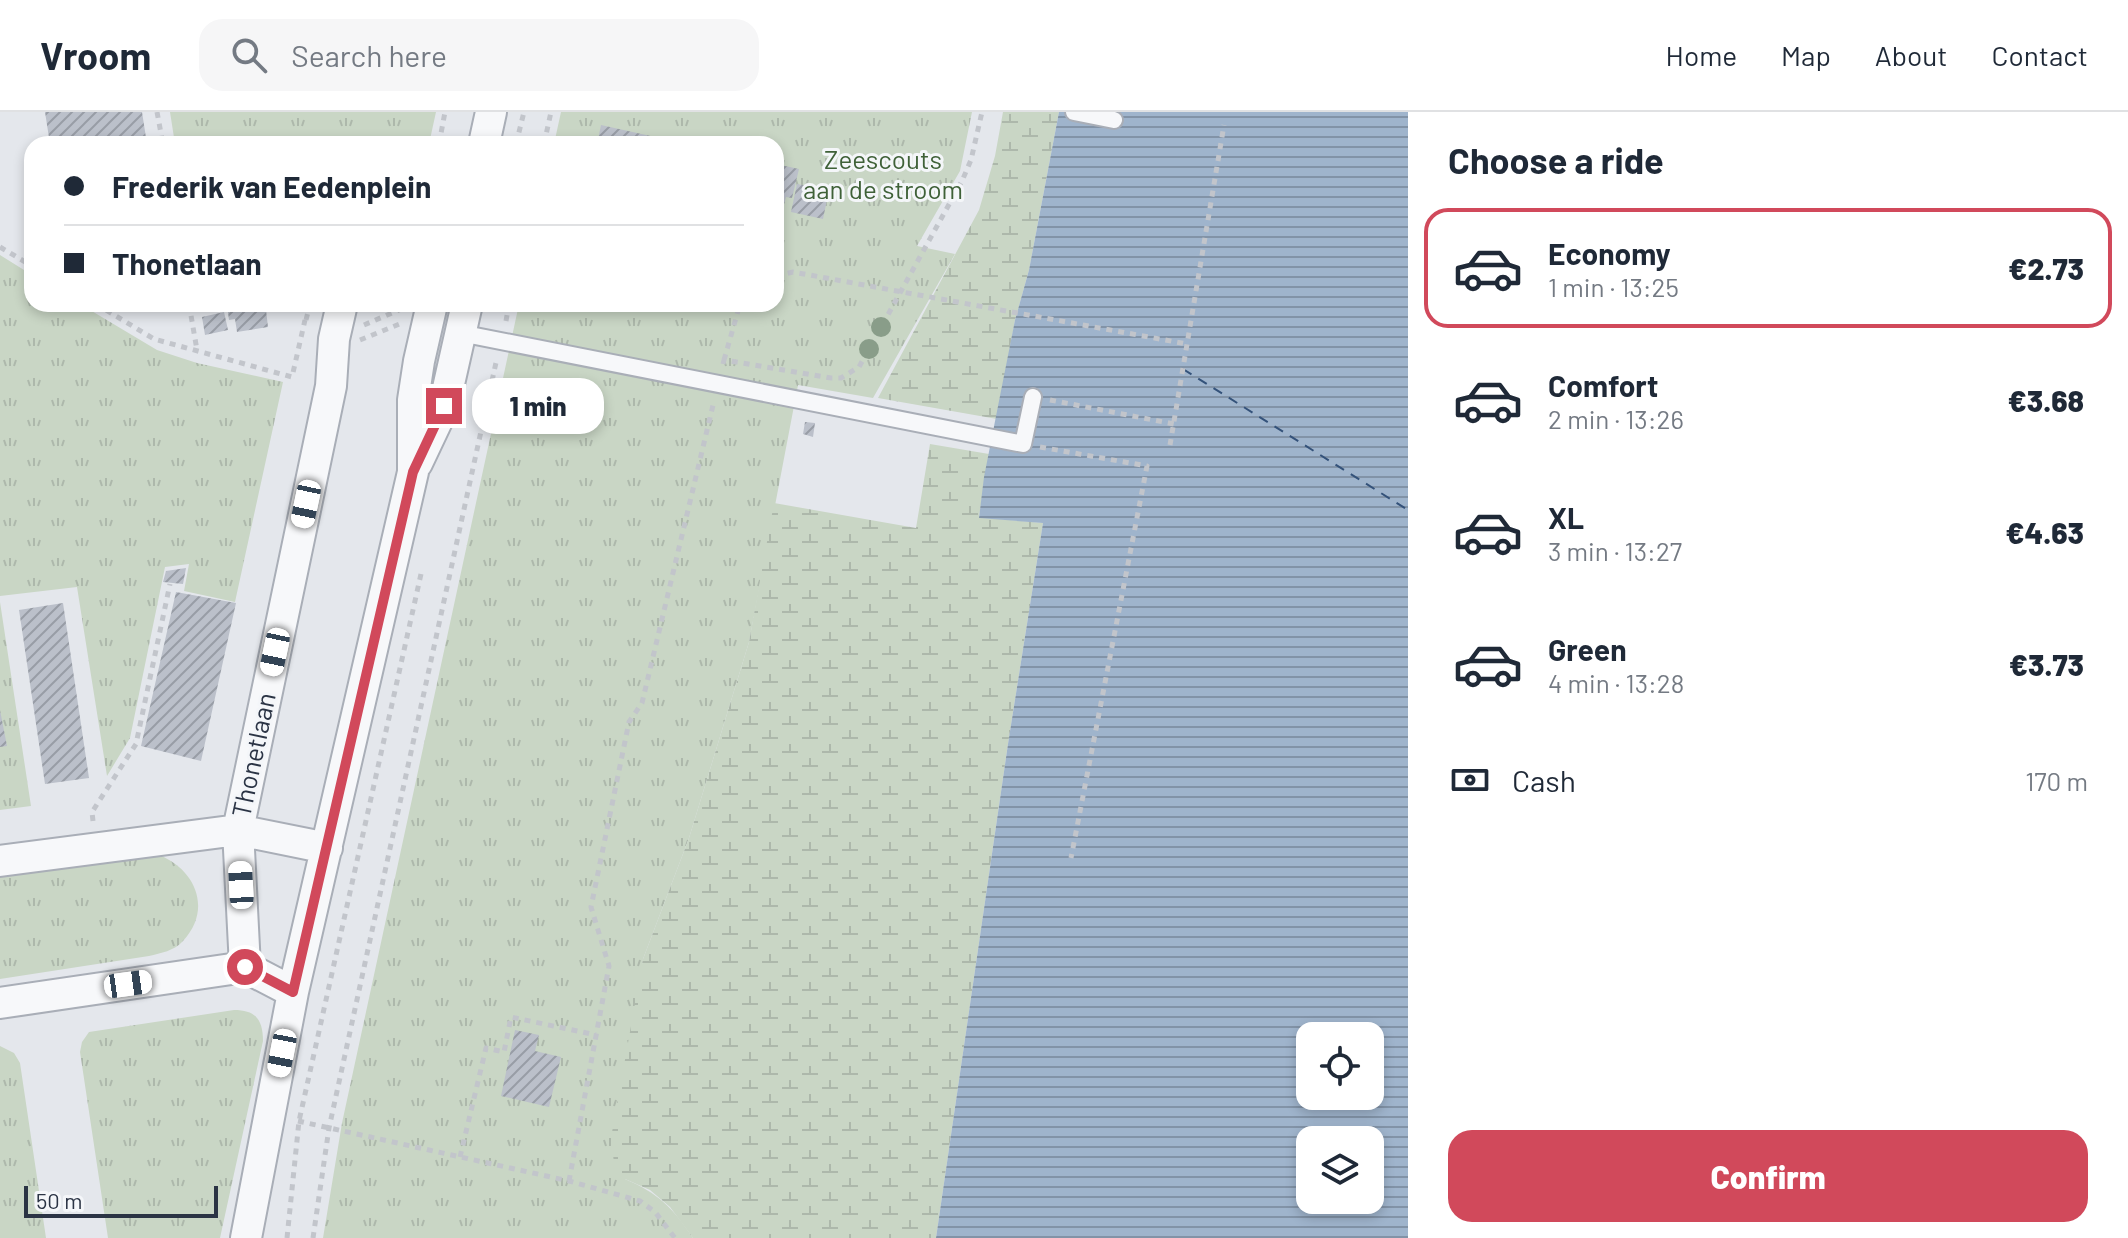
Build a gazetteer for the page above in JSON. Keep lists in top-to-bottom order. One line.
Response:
{"streets":{"street":["Thonetlaan"]},"parks":["Zeescouts aan de stroom"],"scale_bar":"50 m","page":{"header":"Vroom","search":"Search here","nav":["Home","Map","About","Contact"],"heading":"Choose a ride","banner":["Frederik van Eedenplein","Thonetlaan"],"list":[{"name":"Economy","note":"1 min · 13:25","value":"€2.73"},{"name":"Comfort","note":"2 min · 13:26","value":"€3.68"},{"name":"XL","note":"3 min · 13:27","value":"€4.63"},{"name":"Green","note":"4 min · 13:28","value":"€3.73"}],"bubble":"1 min","pay":["Cash","170 m"],"buttons":"Confirm","scale":"50 m"}}
